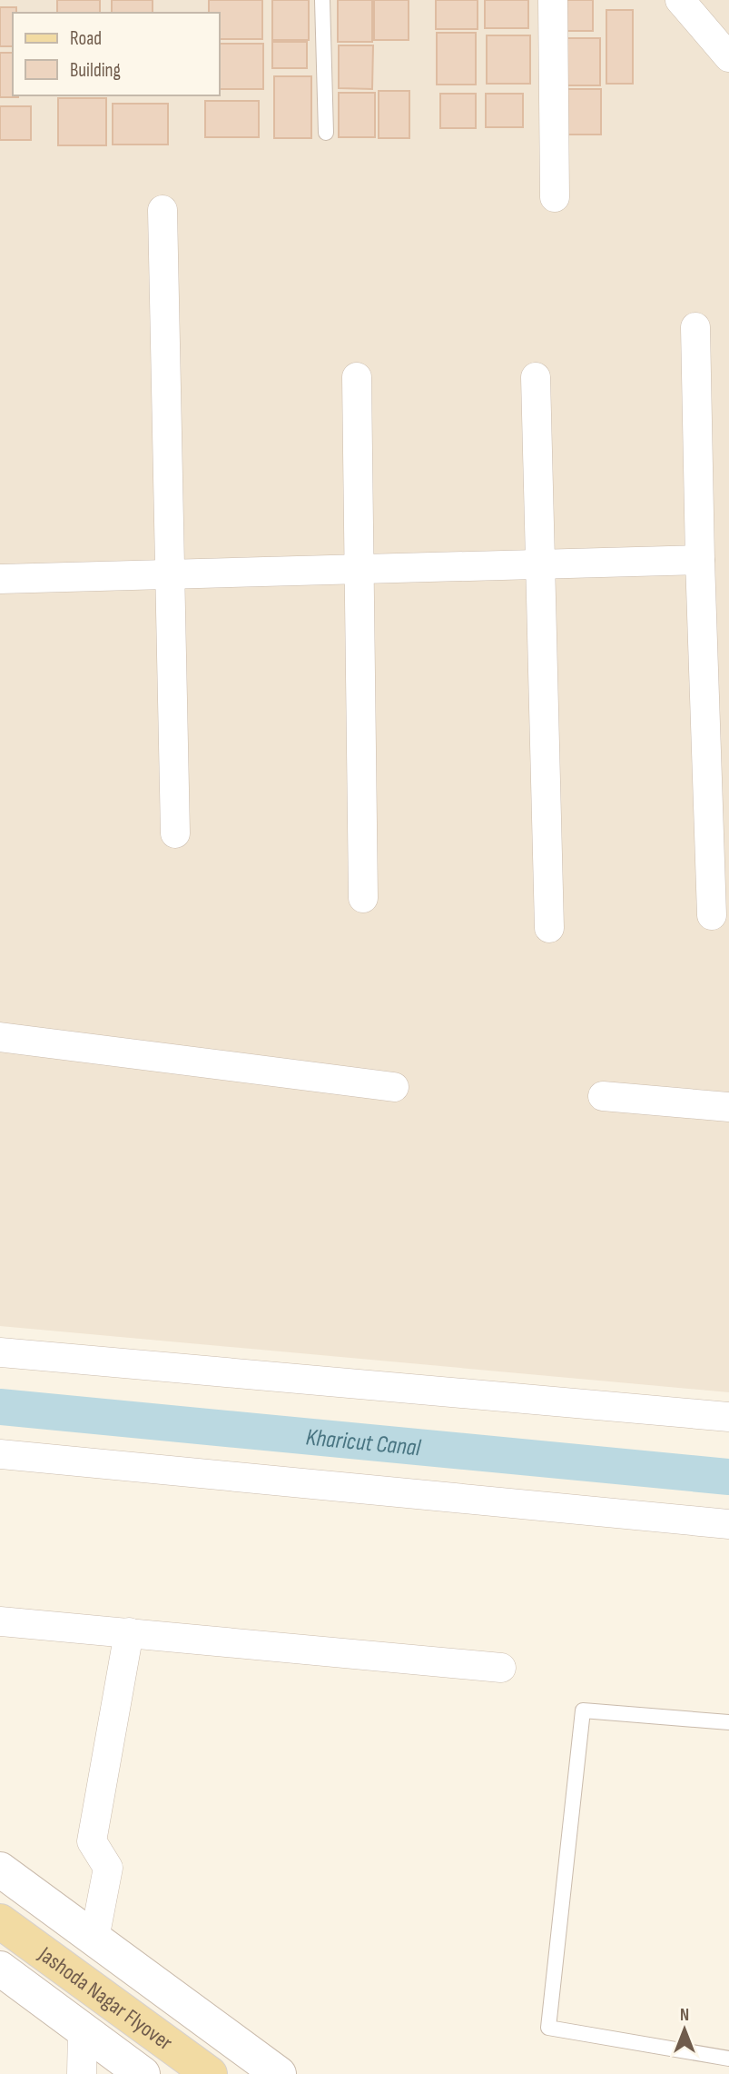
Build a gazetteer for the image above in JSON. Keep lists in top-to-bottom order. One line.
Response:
{"streets":{"main road":["Jashoda Nagar Flyover"]},"water":["Kharicut Canal"],"legend":["Road","Building"],"north":"top"}
